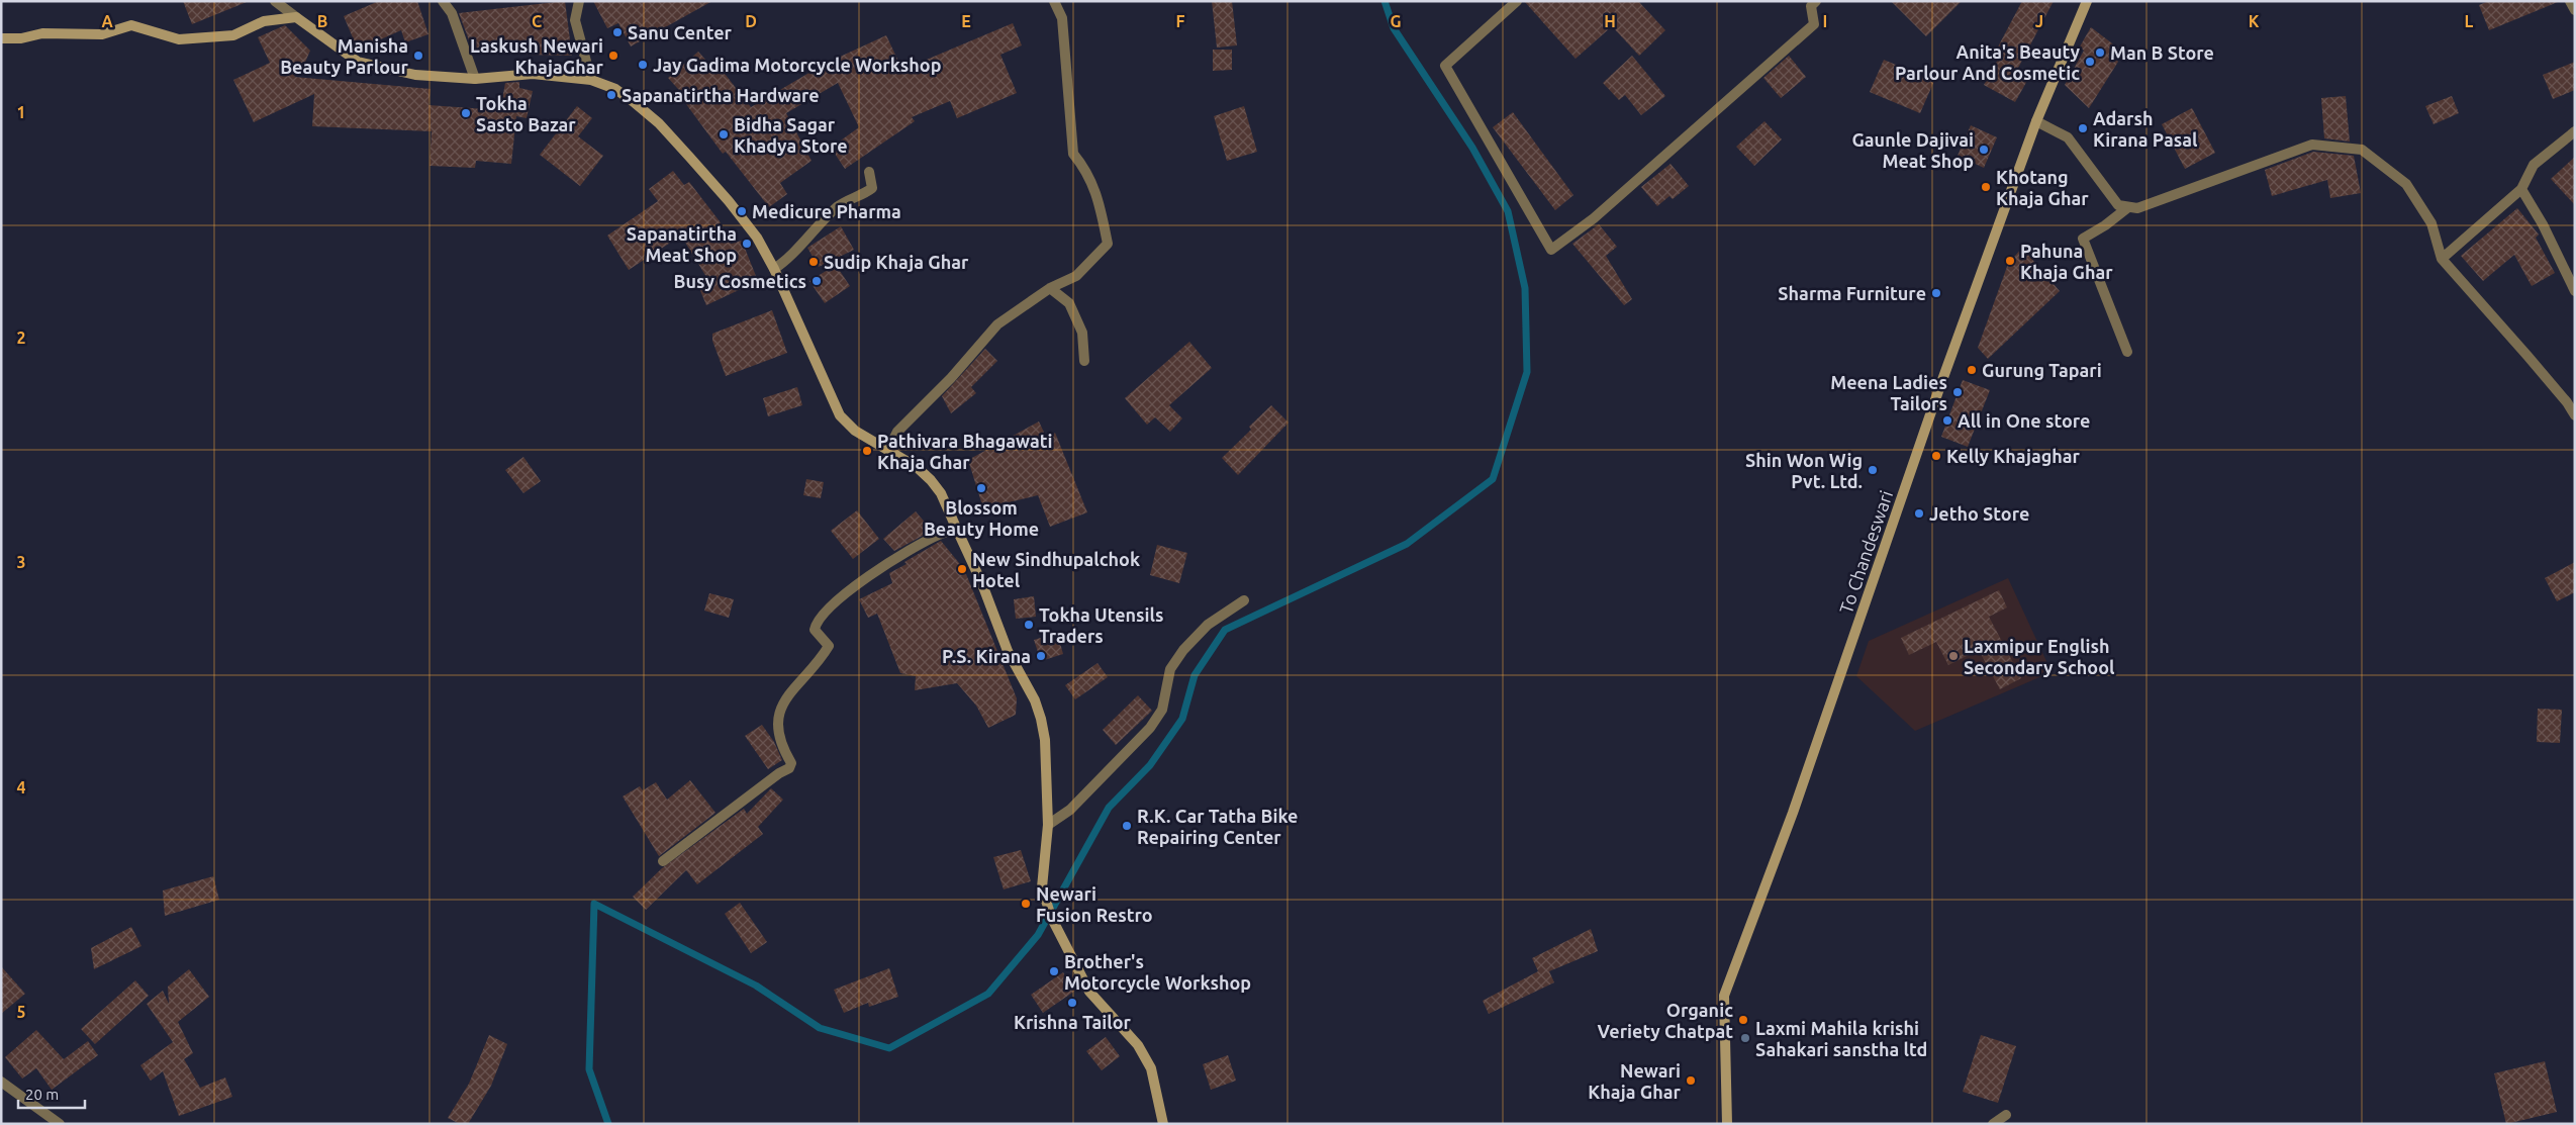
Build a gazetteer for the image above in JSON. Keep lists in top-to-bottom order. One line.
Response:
{"streets":{"street":["To Chandeswari"]},"places":["Sanu Center","Man B Store","Manisha Beauty Parlour","Laskush Newari KhajaGhar","Anita's Beauty Parlour And Cosmetic","Jay Gadima Motorcycle Workshop","Sapanatirtha Hardware","Tokha Sasto Bazar","Adarsh Kirana Pasal","Bidha Sagar Khadya Store","Gaunle Dajivai Meat Shop","Khotang Khaja Ghar","Medicure Pharma","Sapanatirtha Meat Shop","Pahuna Khaja Ghar","Sudip Khaja Ghar","Busy Cosmetics","Sharma Furniture","Gurung Tapari","Meena Ladies Tailors","All in One store","Pathivara Bhagawati Khaja Ghar","Kelly Khajaghar","Shin Won Wig Pvt. Ltd.","Blossom Beauty Home","Jetho Store","New Sindhupalchok Hotel","Tokha Utensils Traders","P.S. Kirana","Laxmipur English Secondary School","R.K. Car Tatha Bike Repairing Center","Newari Fusion Restro","Brother's Motorcycle Workshop","Krishna Tailor","Organic Veriety Chatpat","Laxmi Mahila krishi Sahakari sanstha ltd","Newari Khaja Ghar"],"scale_bar":"20 m","grid":{"columns":["A","B","C","D","E","F","G","H","I","J","K","L"],"rows":["1","2","3","4","5"]}}
